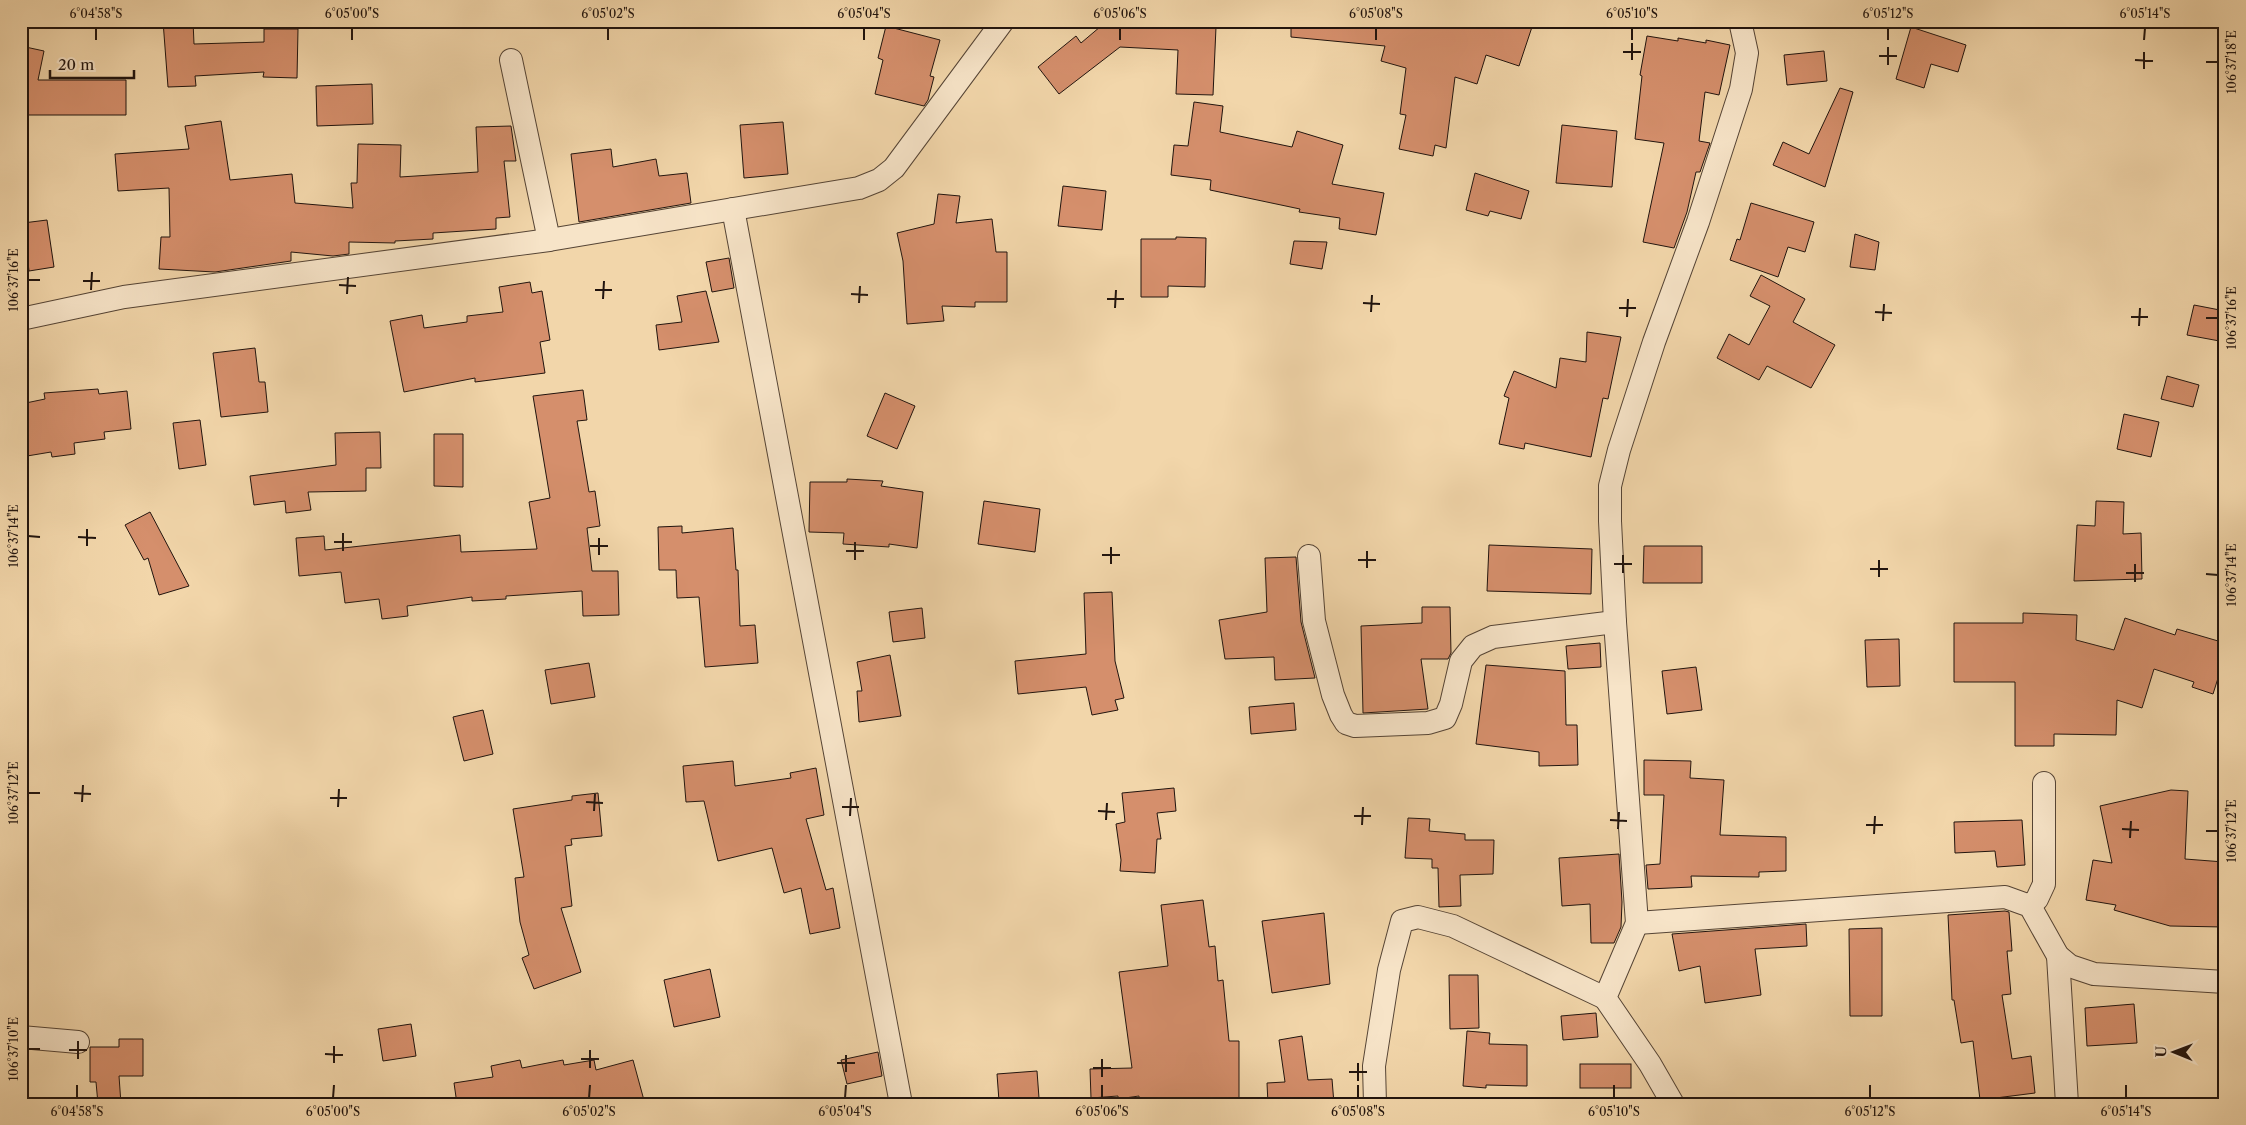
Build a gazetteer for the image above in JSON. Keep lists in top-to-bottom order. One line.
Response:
{"scale_bar":"20 m","north":"left","coordinates":["6°04'58\"S","6°05'00\"S","6°05'02\"S","6°05'04\"S","6°05'06\"S","6°05'08\"S","6°05'10\"S","6°05'12\"S","6°05'14\"S","106°37'18\"E","106°37'16\"E","106°37'14\"E","106°37'12\"E","106°37'10\"E"]}
